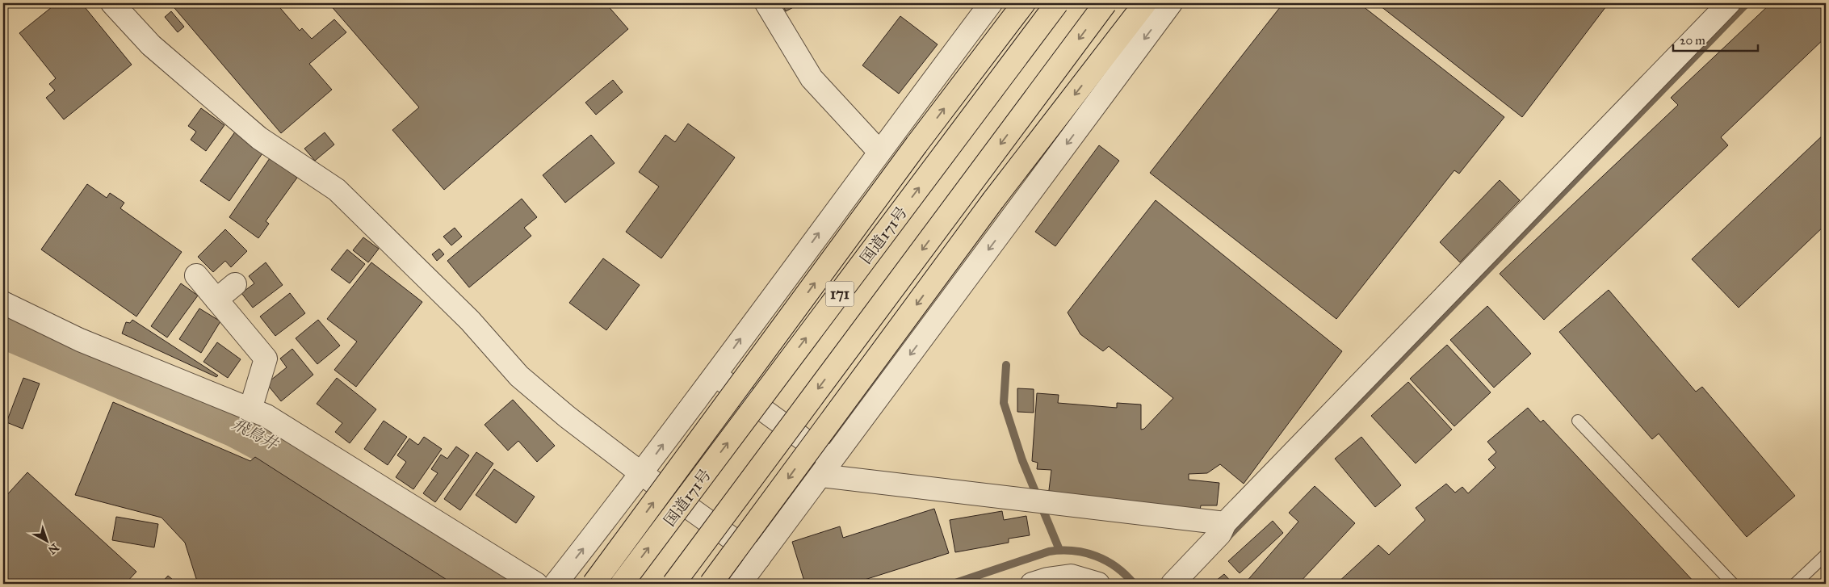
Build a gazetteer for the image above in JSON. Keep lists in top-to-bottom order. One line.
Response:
{"streets":{"highway":["国道171号","171"]},"water":["飛鳥井"],"scale_bar":"20 m","north":"bottom right"}
